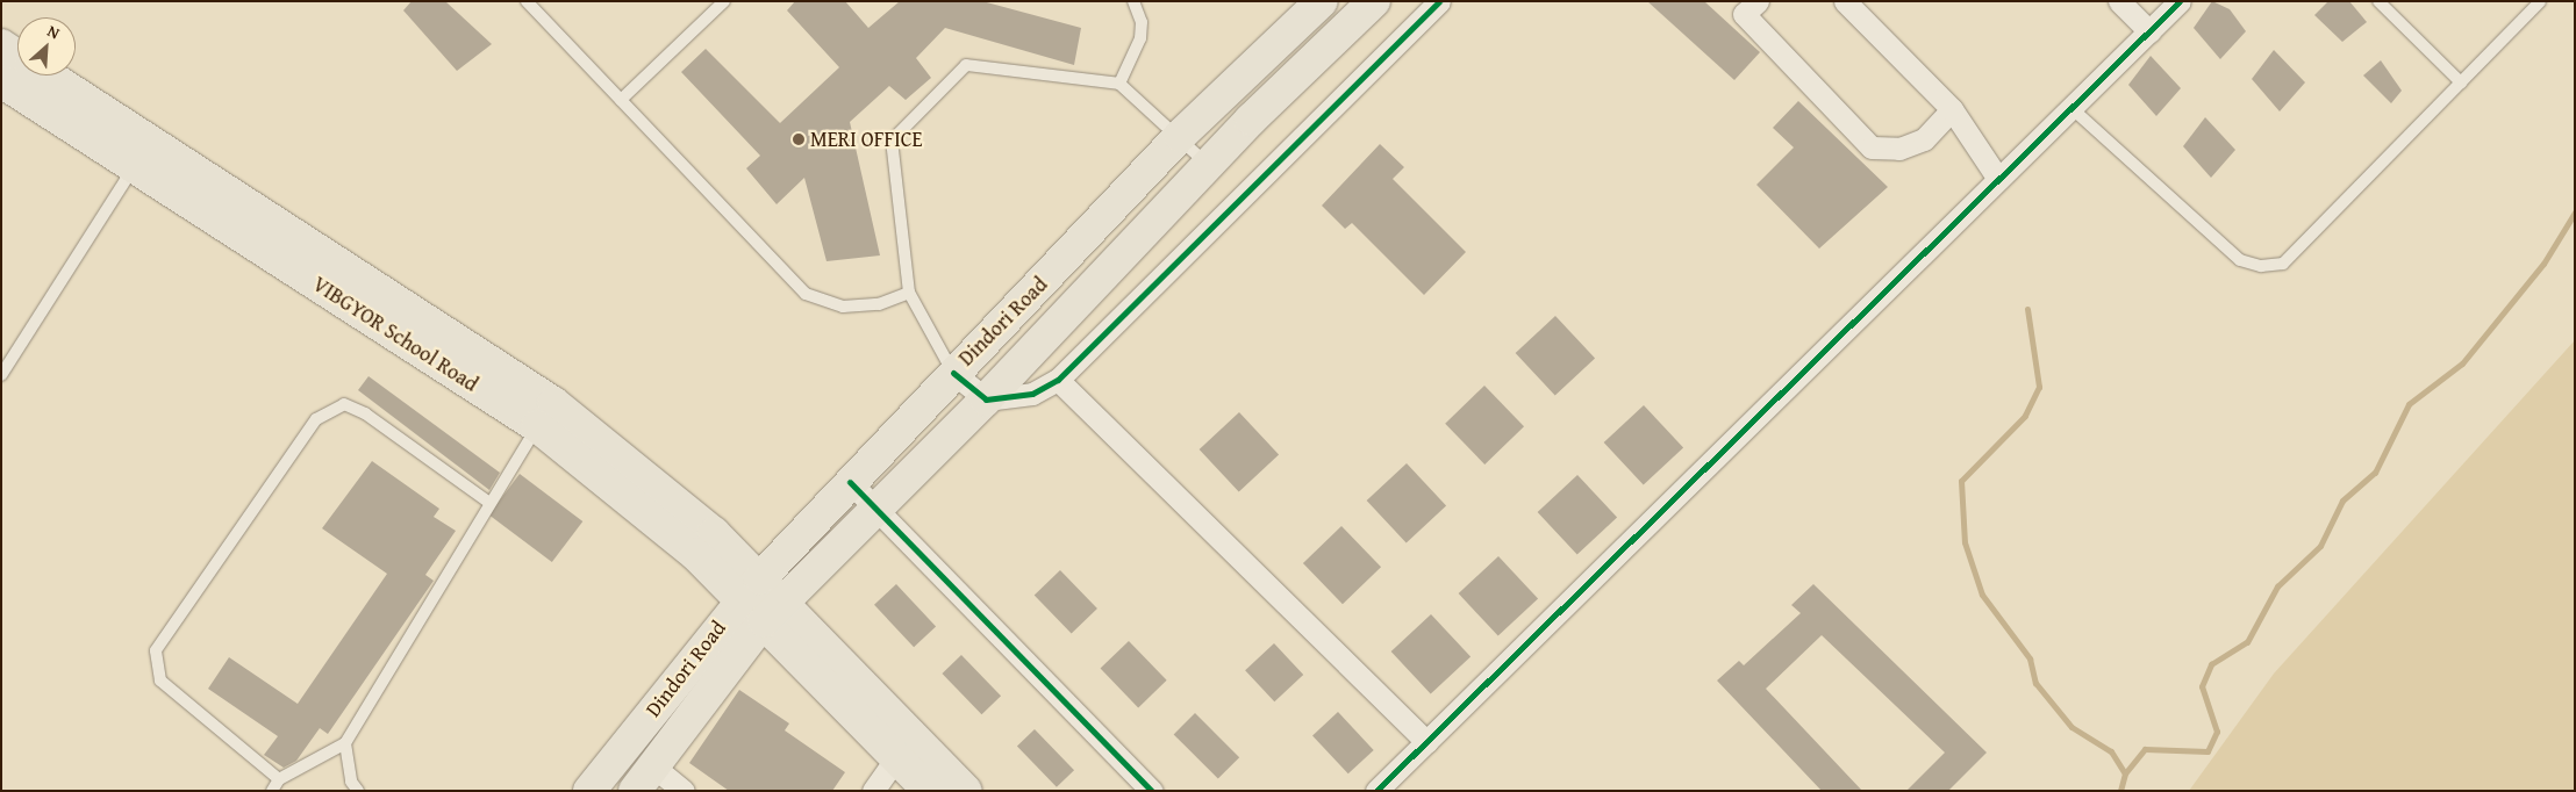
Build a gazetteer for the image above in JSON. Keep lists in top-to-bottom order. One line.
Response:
{"streets":{"main road":["Dindori Road","VIBGYOR School Road"]},"crossings":[["Dindori Road","VIBGYOR School Road"]],"places":["MERI OFFICE"],"north":"top right"}
